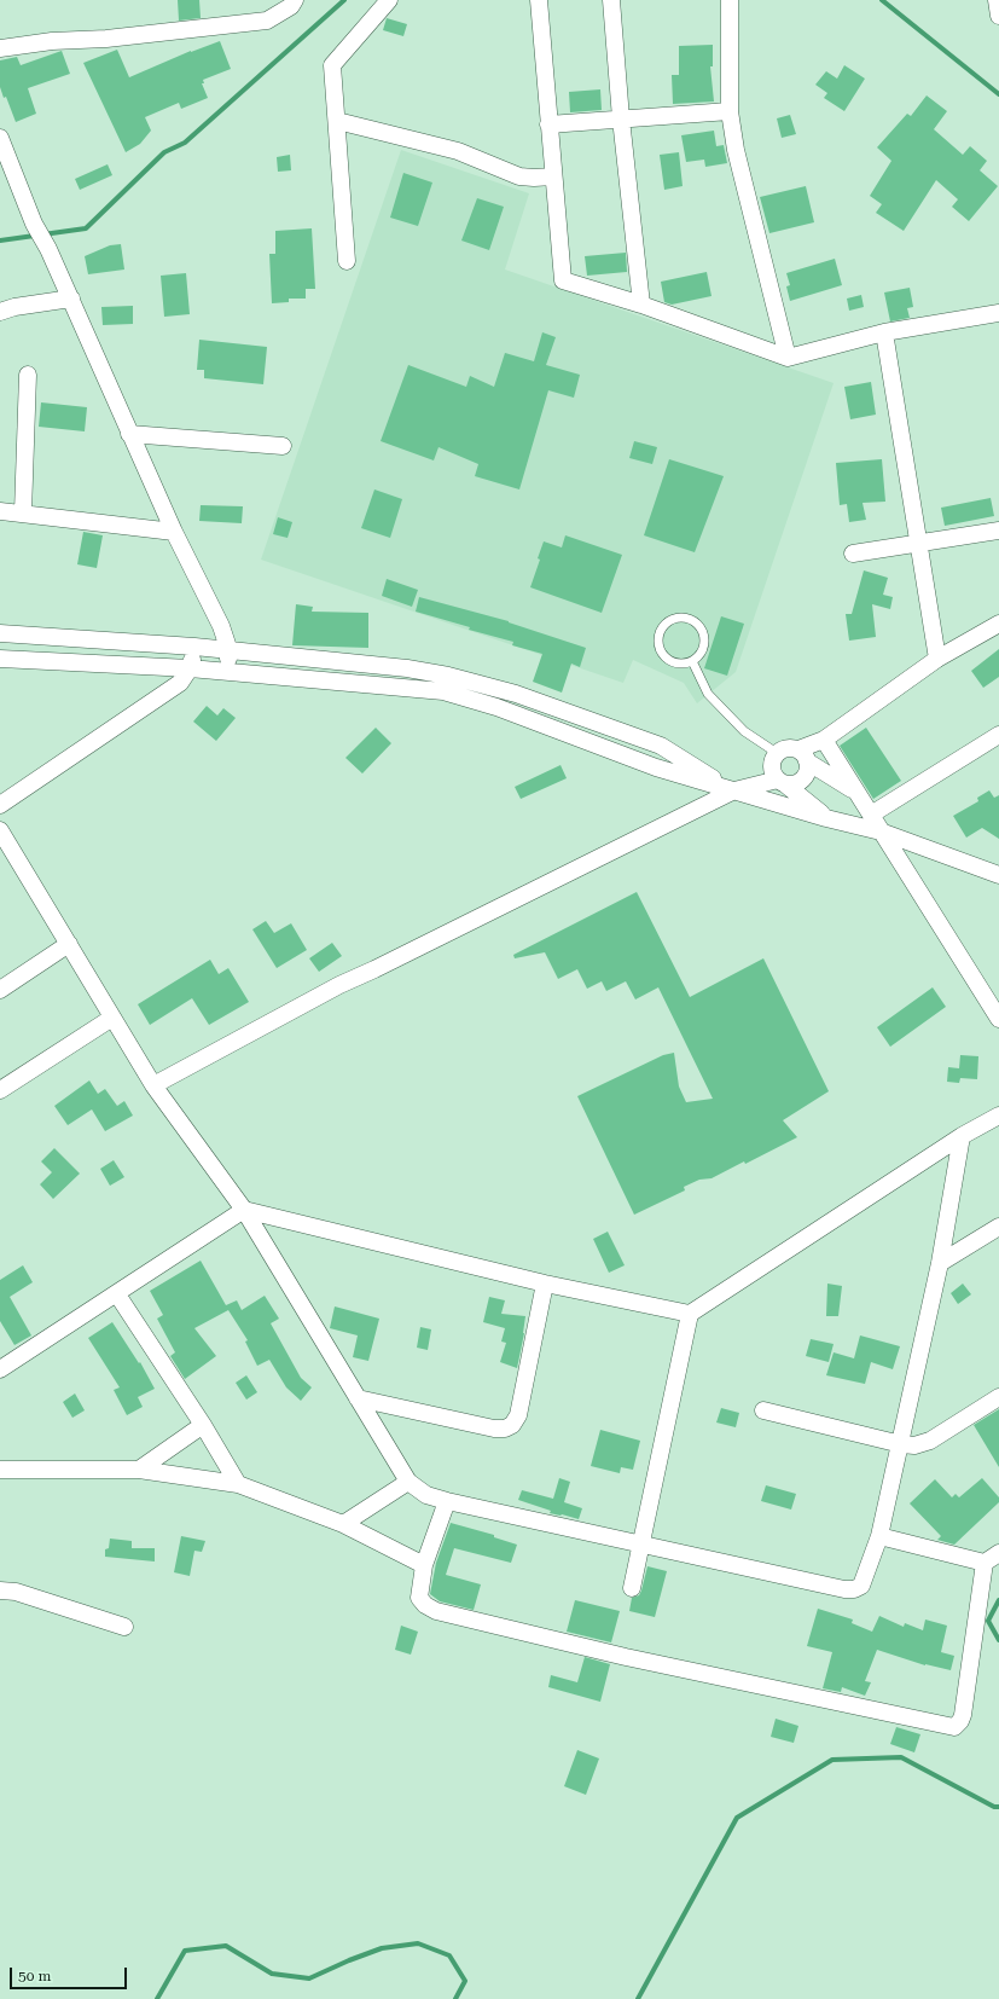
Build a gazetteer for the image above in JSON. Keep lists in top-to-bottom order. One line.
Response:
{"scale_bar":"50 m"}
